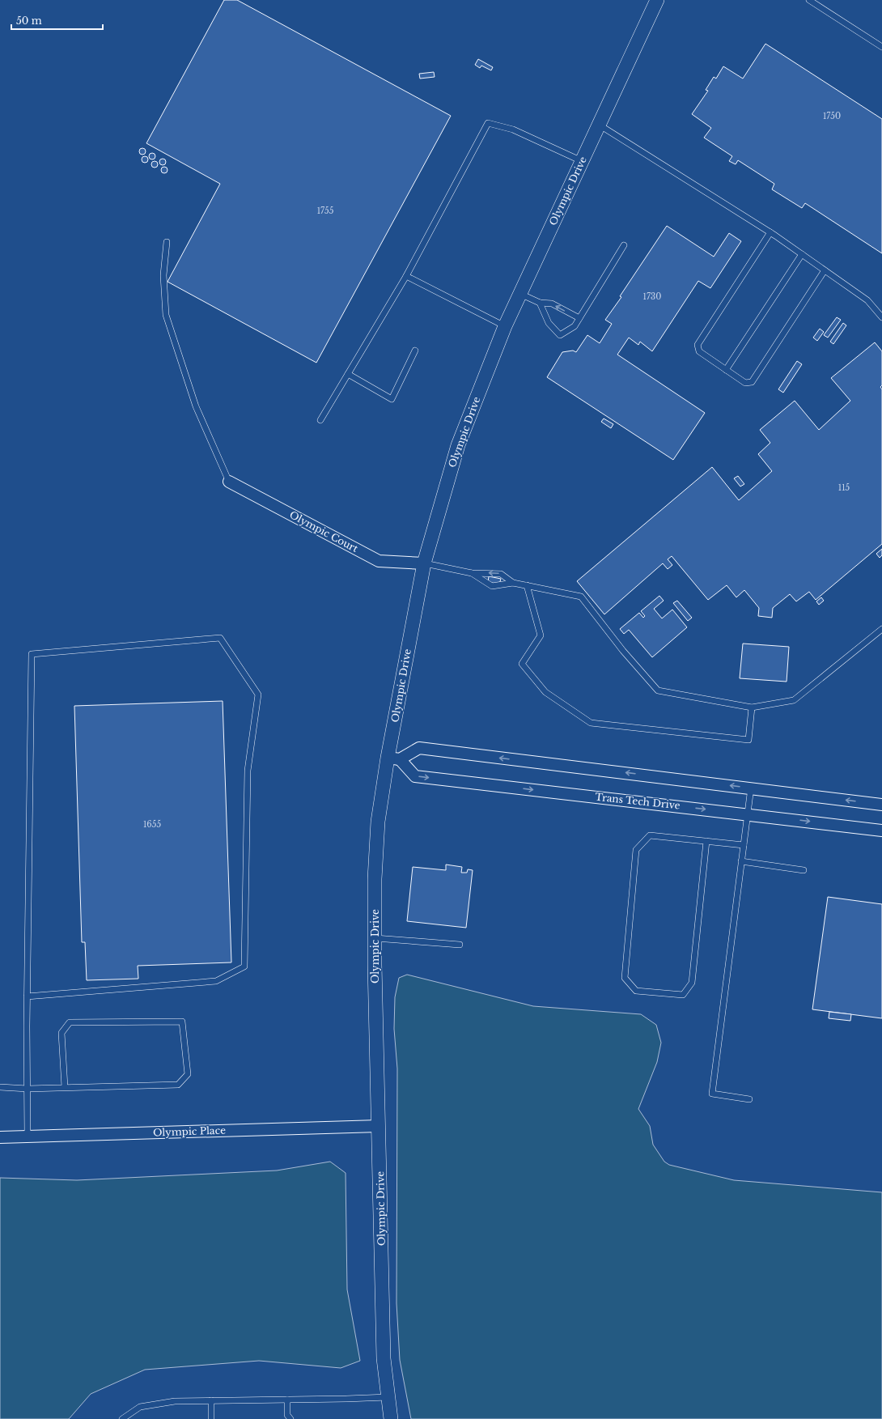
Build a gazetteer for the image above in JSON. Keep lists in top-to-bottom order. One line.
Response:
{"streets":{"street":["Olympic Drive","Olympic Court","Trans Tech Drive","Olympic Place"]},"crossings":[["Olympic Drive","Olympic Court"],["Olympic Drive","Trans Tech Drive"],["Olympic Drive","Olympic Place"]],"house_numbers":["1750","1755","1730","115","1655"],"scale_bar":"50 m"}
